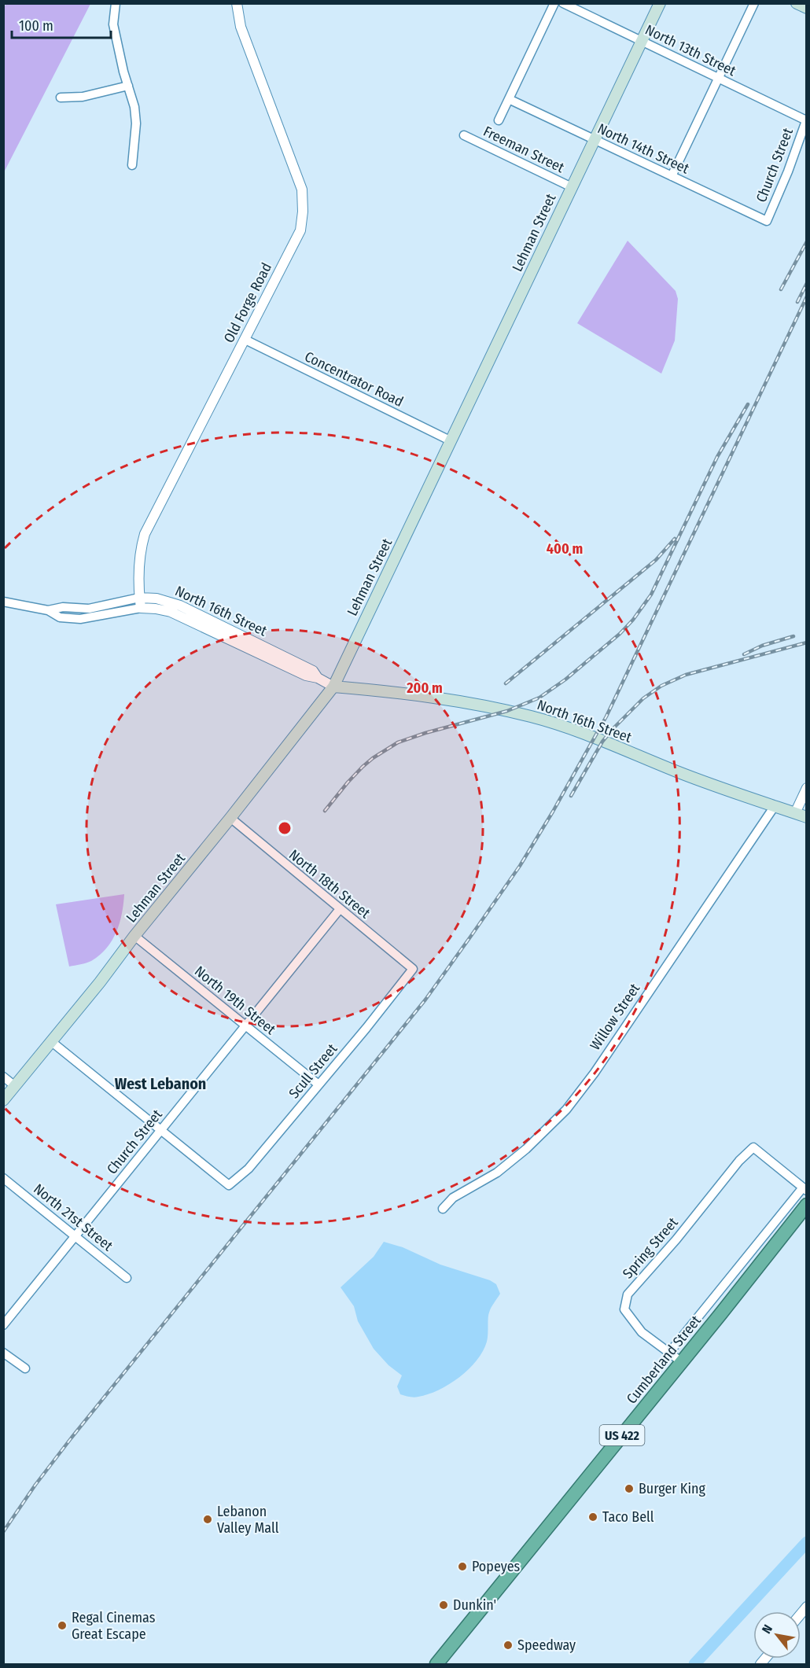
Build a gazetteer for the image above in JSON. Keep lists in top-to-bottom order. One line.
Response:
{"streets":{"highway":["Cumberland Street","US 422"],"main road":["Lehman Street","North 16th Street"],"street":["North 13th Street","North 14th Street","Freeman Street","Church Street","Old Forge Road","Concentrator Road","North 18th Street","North 19th Street","Willow Street","Scull Street","North 21st Street","Spring Street"]},"crossings":[["North 13th Street","Church Street"],["North 13th Street","Lehman Street"],["North 14th Street","Church Street"],["North 14th Street","Lehman Street"],["Freeman Street","Lehman Street"],["Church Street","North 18th Street"],["Church Street","North 19th Street"],["Church Street","Scull Street"],["Church Street","North 21st Street"],["Lehman Street","Concentrator Road"],["Lehman Street","North 16th Street"],["Lehman Street","North 18th Street"],["Lehman Street","North 19th Street"],["Old Forge Road","Concentrator Road"],["Old Forge Road","North 16th Street"],["North 16th Street","Willow Street"],["North 18th Street","Scull Street"],["North 19th Street","Scull Street"],["Spring Street","Cumberland Street"]],"districts":["West Lebanon"],"places":["Burger King","Taco Bell","Lebanon Valley Mall","Popeyes","Dunkin'","Regal Cinemas Great Escape","Speedway"],"scale_bar":"100 m","north":"top left","rings":["400 m","200 m"]}
